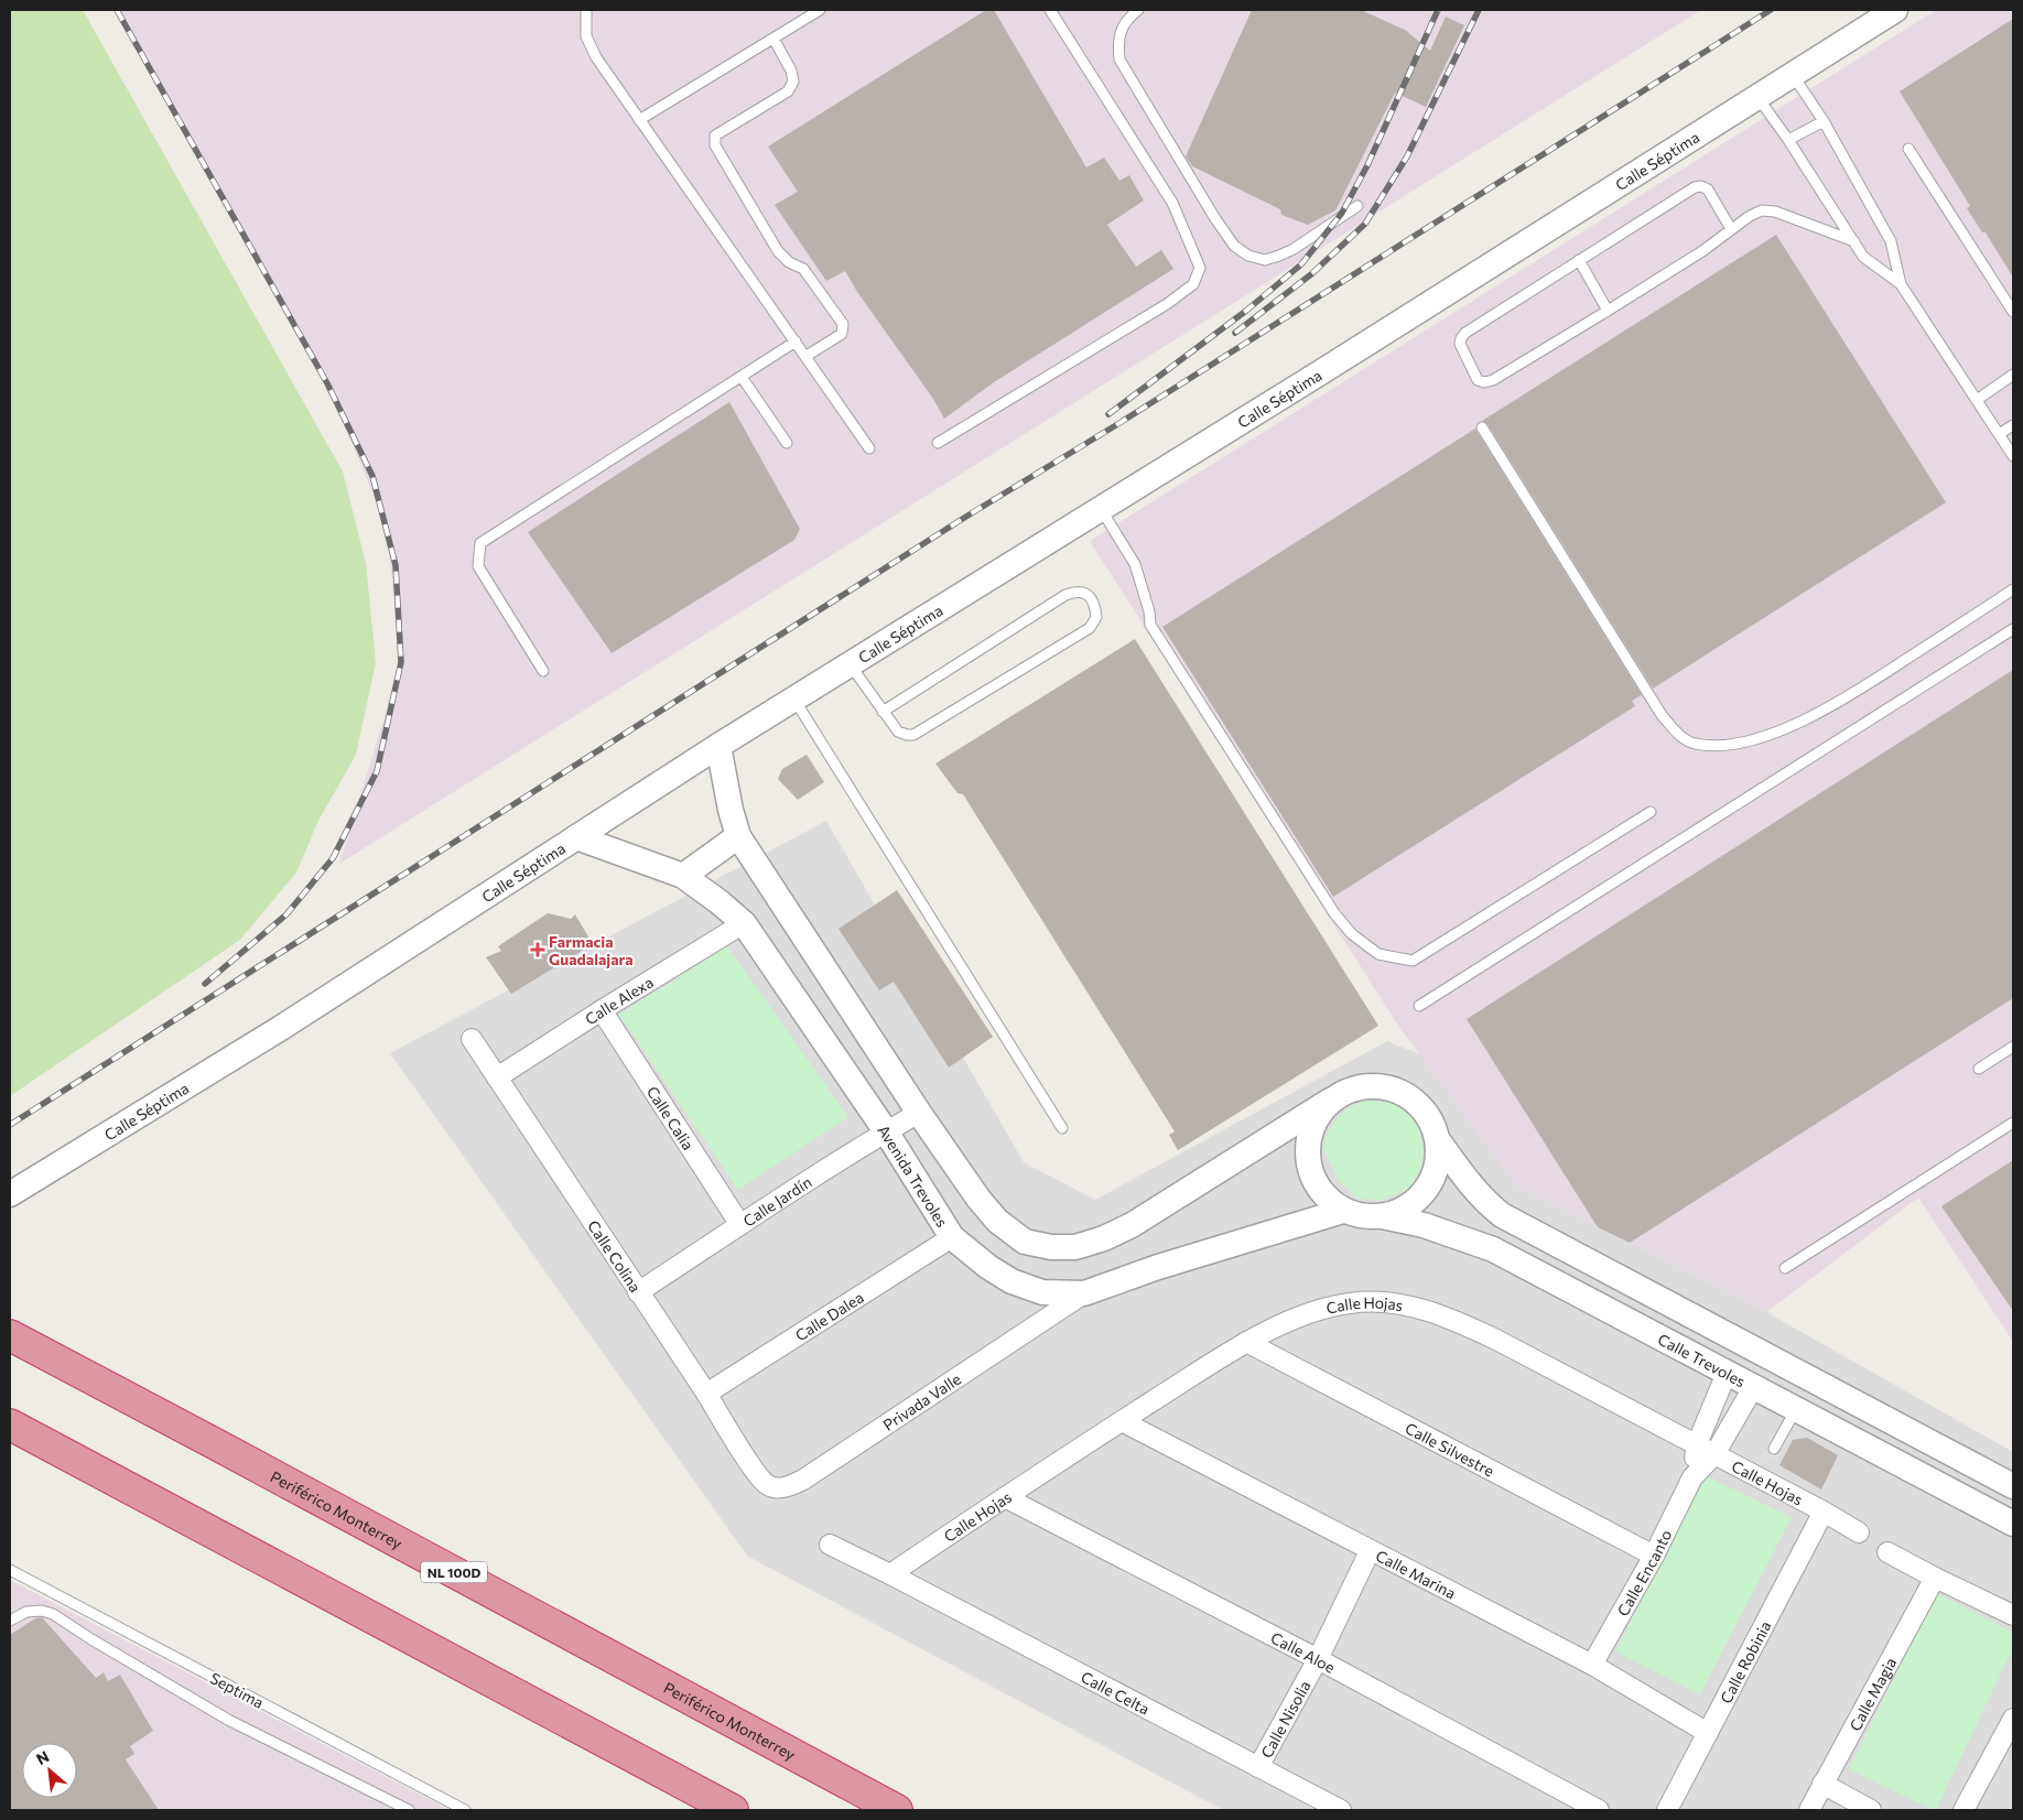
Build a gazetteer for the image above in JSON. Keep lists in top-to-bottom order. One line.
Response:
{"streets":{"highway":["Periférico Monterrey","NL 100D"],"street":["Calle Séptima","Calle Alexa","Calle Calia","Avenida Trevoles","Calle Jardín","Calle Colina","Calle Hojas","Calle Dalea","Calle Trevoles","Privada Valle","Calle Silvestre","Calle Encanto","Calle Marina","Calle Aloe","Calle Robinia","Calle Celta","Calle Magia","Calle Nisolia"],"lane":["Septima"]},"crossings":[["Calle Séptima","Avenida Trevoles"],["Calle Alexa","Calle Calia"],["Calle Alexa","Avenida Trevoles"],["Calle Alexa","Calle Colina"],["Calle Calia","Calle Jardín"],["Avenida Trevoles","Calle Jardín"],["Avenida Trevoles","Calle Dalea"],["Avenida Trevoles","Calle Trevoles"],["Avenida Trevoles","Privada Valle"],["Calle Jardín","Calle Colina"],["Calle Colina","Calle Dalea"],["Calle Colina","Privada Valle"],["Calle Hojas","Calle Silvestre"],["Calle Hojas","Calle Encanto"],["Calle Hojas","Calle Marina"],["Calle Hojas","Calle Aloe"],["Calle Hojas","Calle Robinia"],["Calle Hojas","Calle Celta"],["Calle Trevoles","Calle Encanto"],["Calle Silvestre","Calle Encanto"],["Calle Encanto","Calle Marina"],["Calle Marina","Calle Robinia"],["Calle Marina","Calle Nisolia"],["Calle Aloe","Calle Nisolia"],["Calle Celta","Calle Nisolia"]],"places":{"health":["Farmacia Guadalajara"]},"north":"top left"}
